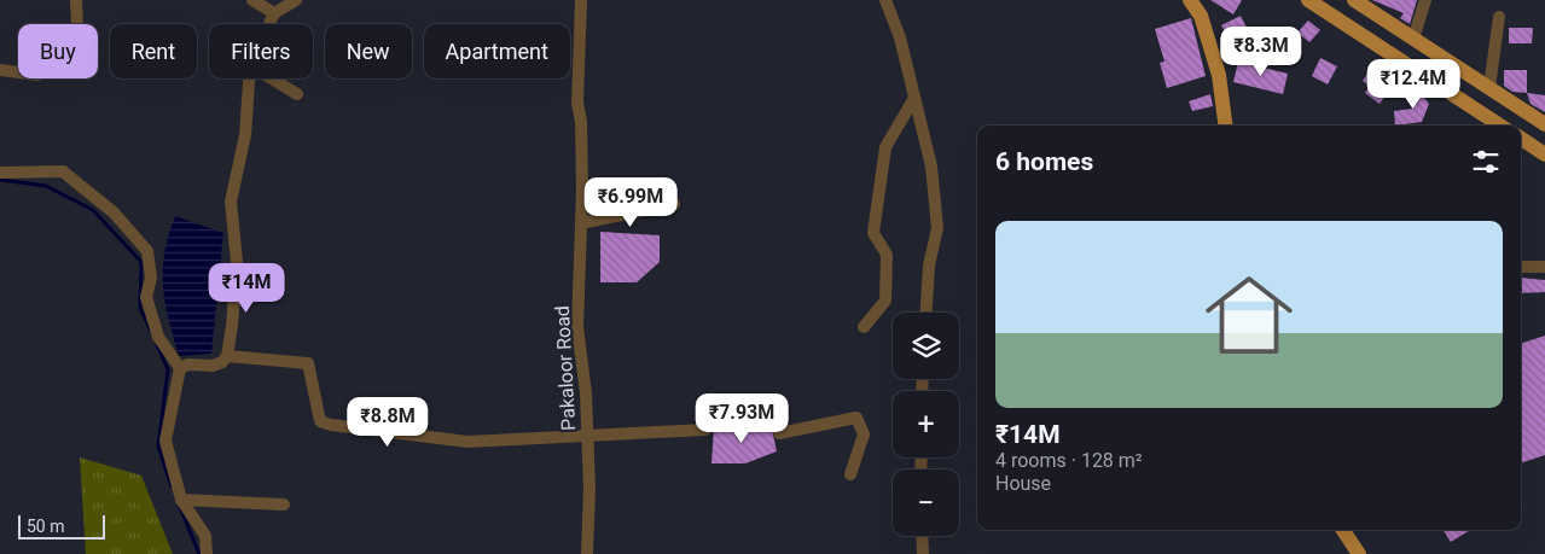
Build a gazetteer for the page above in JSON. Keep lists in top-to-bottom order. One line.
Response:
{"streets":{"street":["Pakaloor Road"]},"scale_bar":"50 m","page":{"chip":["Buy","Rent","Filters","New","Apartment"],"price":["₹8.3M","₹12.4M","₹6.99M","₹14M","₹7.93M","₹8.8M"],"heading":"6 homes","list":[{"name":"₹14M","note":"4 rooms · 128 m² · House"}],"map_buttons":["+","−"],"scale":"50 m"}}
